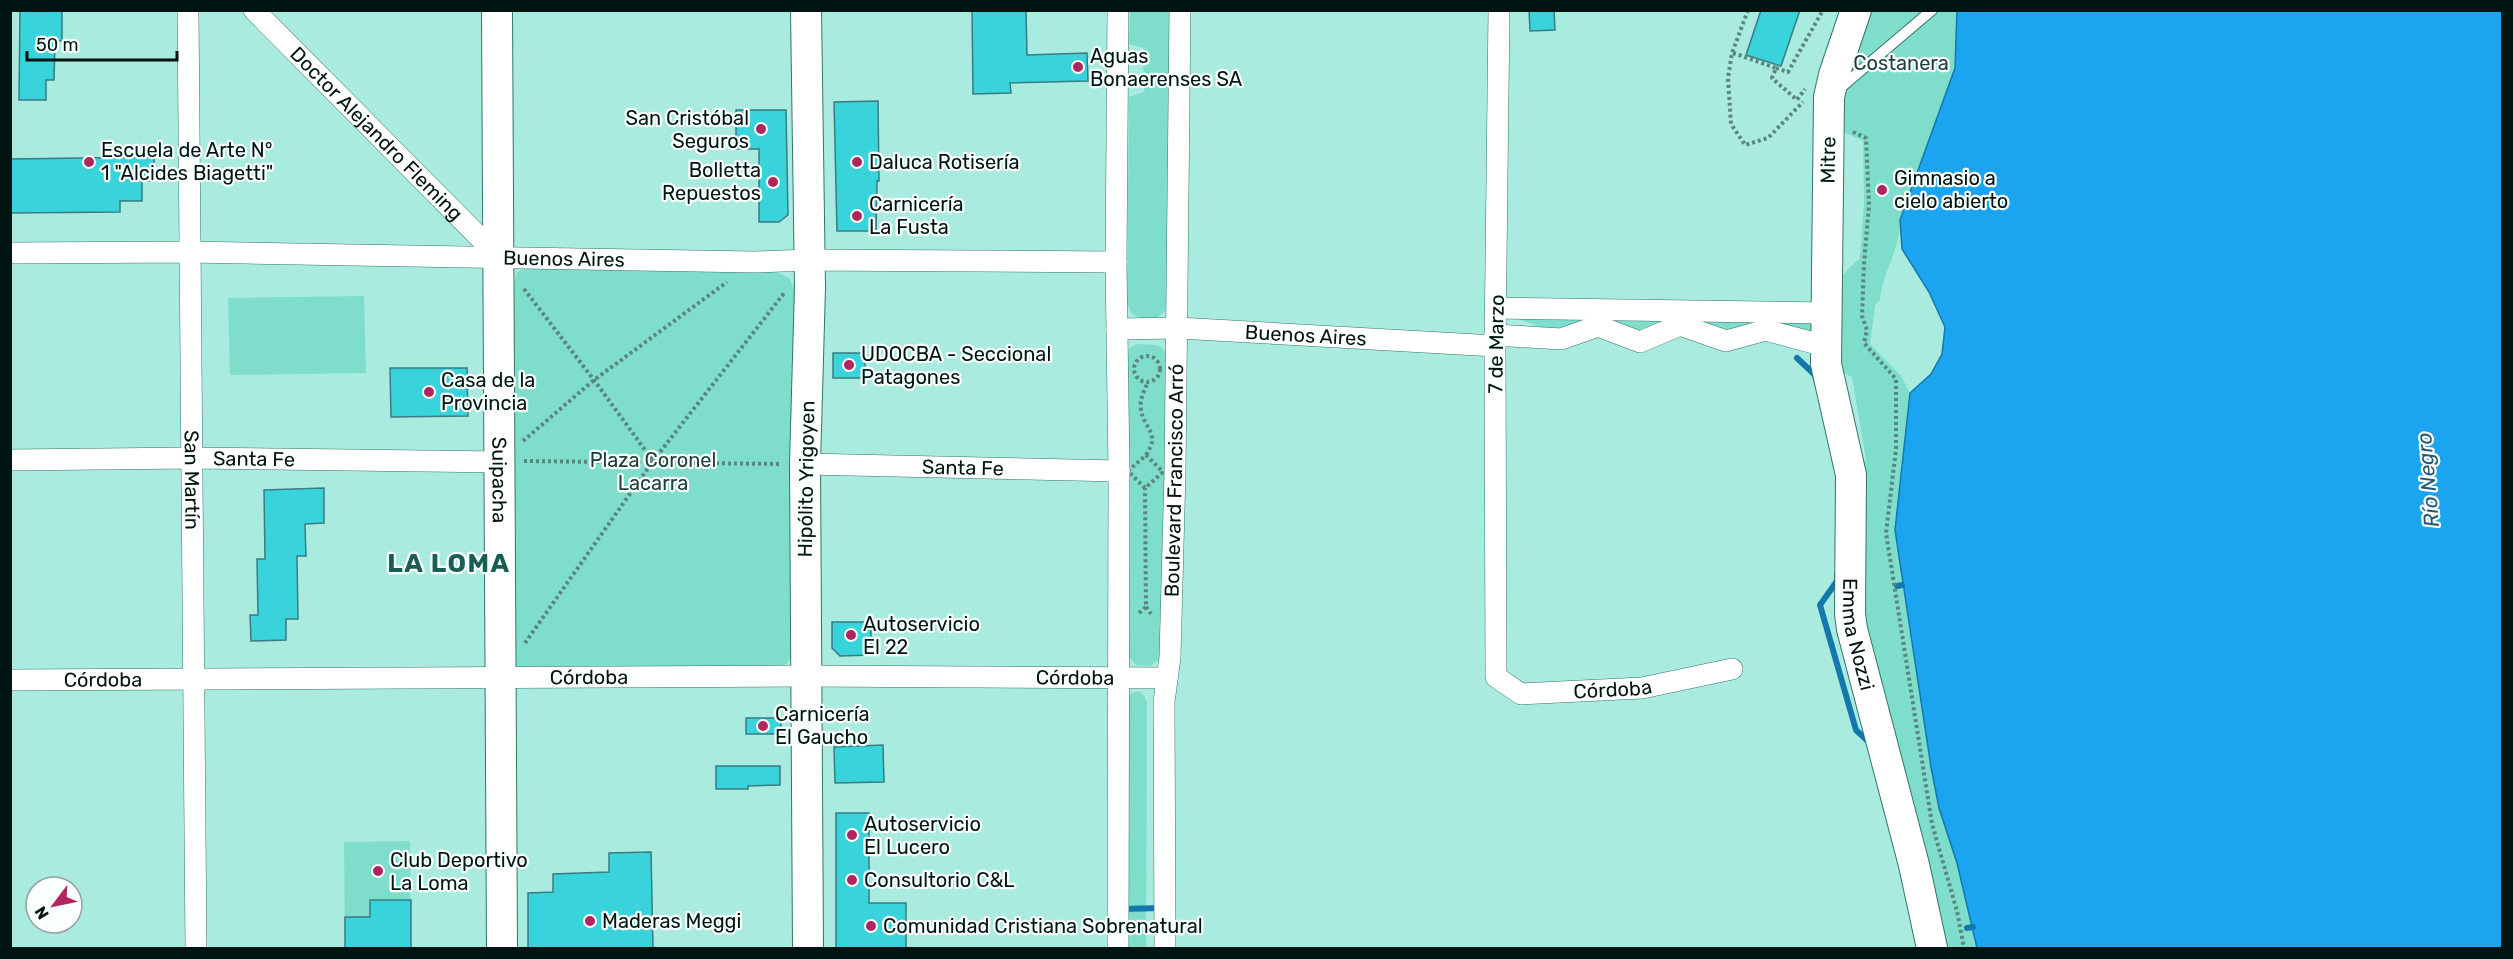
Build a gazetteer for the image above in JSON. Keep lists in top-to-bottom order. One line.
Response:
{"streets":{"street":["Doctor Alejandro Fleming","Mitre","Buenos Aires","7 de Marzo","Santa Fe","Suipacha","Hipólito Yrigoyen","San Martín","Boulevard Francisco Arró","Emma Nozzi","Córdoba"]},"crossings":[["Doctor Alejandro Fleming","Buenos Aires"],["Doctor Alejandro Fleming","Suipacha"],["Mitre","Emma Nozzi"],["Buenos Aires","7 de Marzo"],["Buenos Aires","Suipacha"],["Buenos Aires","Hipólito Yrigoyen"],["Buenos Aires","San Martín"],["Buenos Aires","Boulevard Francisco Arró"],["Buenos Aires","Emma Nozzi"],["7 de Marzo","Córdoba"],["Santa Fe","Suipacha"],["Santa Fe","Hipólito Yrigoyen"],["Santa Fe","San Martín"],["Suipacha","Córdoba"],["Hipólito Yrigoyen","Córdoba"],["San Martín","Córdoba"],["Boulevard Francisco Arró","Córdoba"]],"districts":["LA LOMA"],"water":["Río Negro"],"parks":["Costanera","Plaza Coronel Lacarra"],"places":["Aguas Bonaerenses SA","San Cristóbal Seguros","Escuela de Arte N° 1 \"Alcides Biagetti\"","Daluca Rotisería","Bolletta Repuestos","Gimnasio a cielo abierto","Carnicería La Fusta","UDOCBA - Seccional Patagones","Casa de la Provincia","Autoservicio El 22","Carnicería El Gaucho","Autoservicio El Lucero","Club Deportivo La Loma","Consultorio C&L","Maderas Meggi","Comunidad Cristiana Sobrenatural"],"scale_bar":"50 m","north":"bottom left"}
